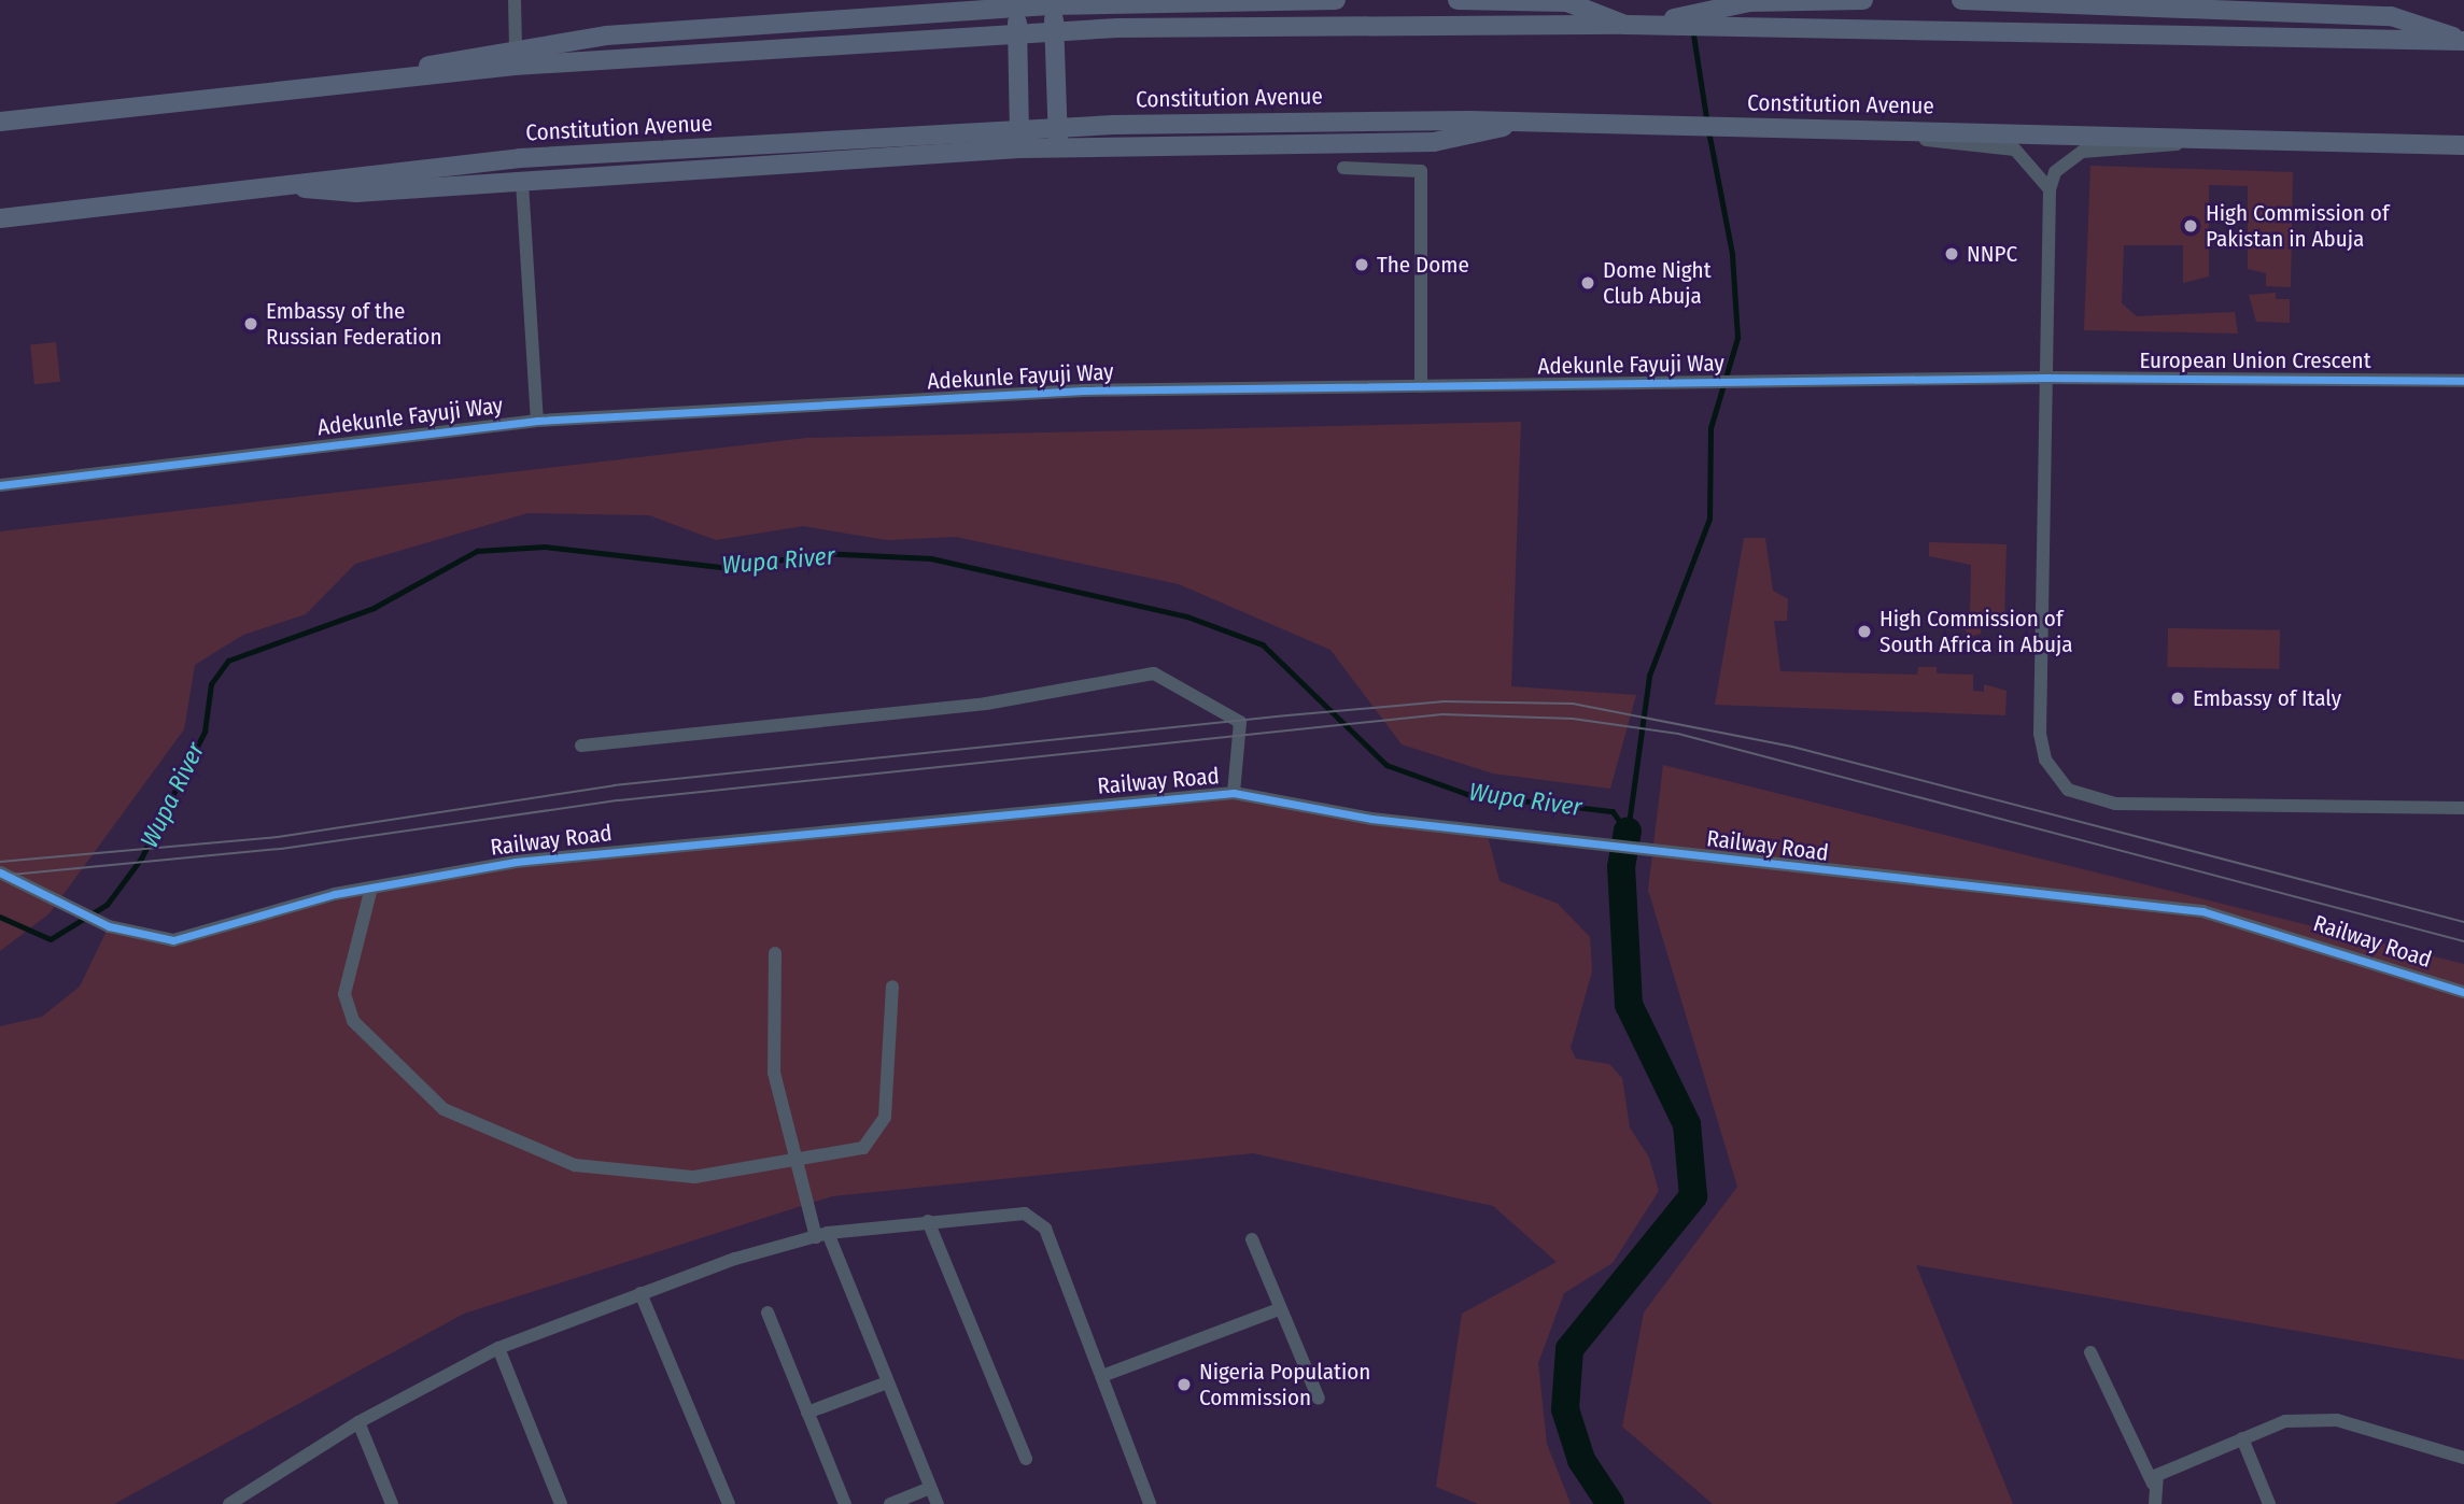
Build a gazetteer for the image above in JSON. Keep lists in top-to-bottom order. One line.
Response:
{"streets":{"main road":["Constitution Avenue"],"street":["European Union Crescent","Adekunle Fayuji Way","Railway Road"]},"crossings":[["European Union Crescent","Adekunle Fayuji Way"]],"water":["Wupa River"],"places":["High Commission of Pakistan in Abuja","NNPC","The Dome","Dome Night Club Abuja","Embassy of the Russian Federation","High Commission of South Africa in Abuja","Embassy of Italy","Nigeria Population Commission"]}
